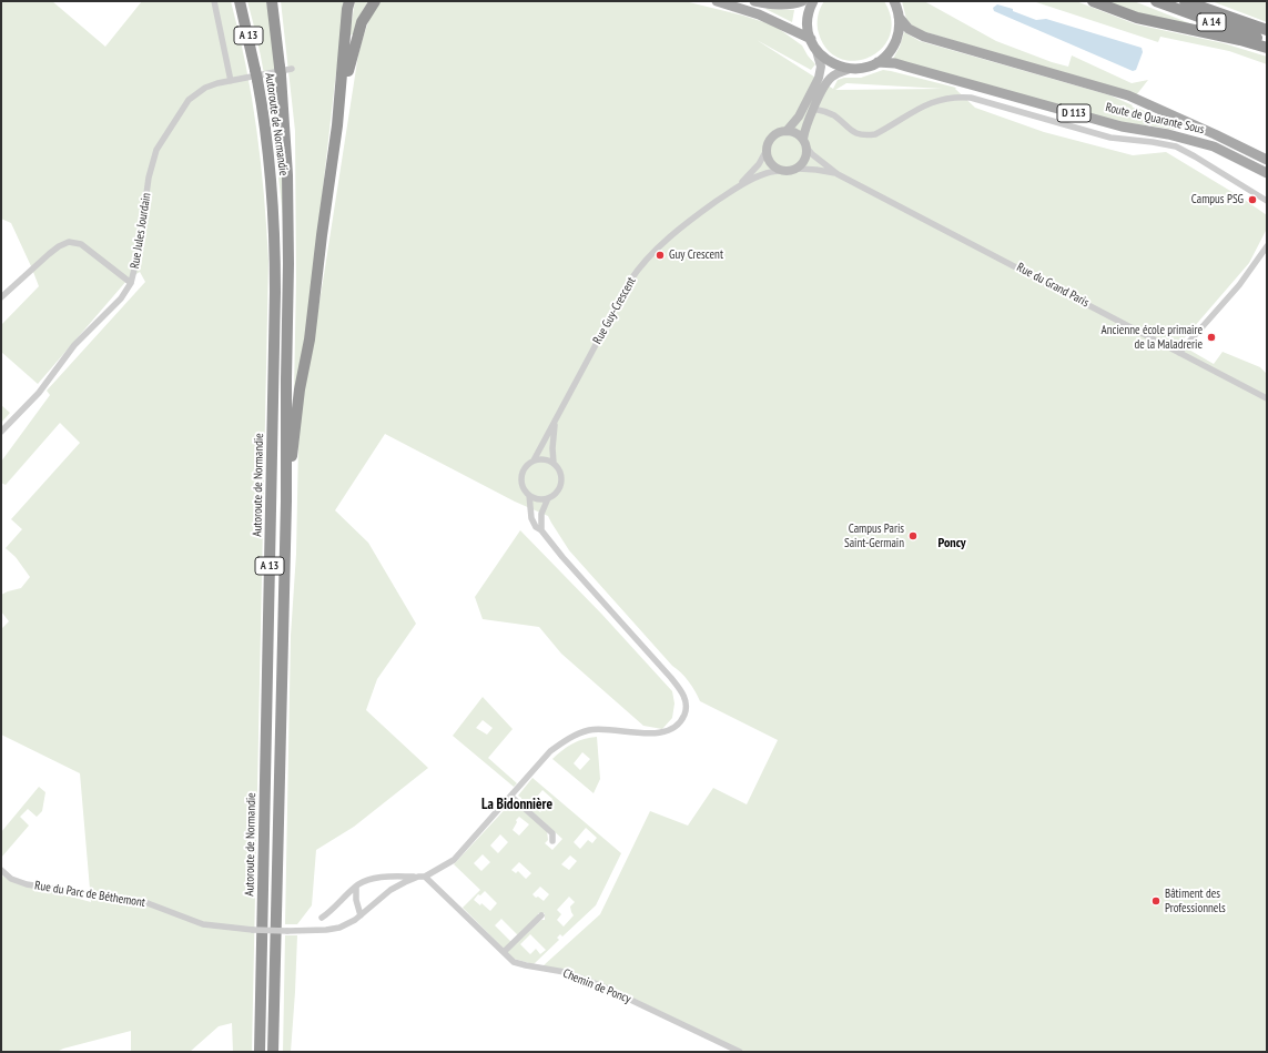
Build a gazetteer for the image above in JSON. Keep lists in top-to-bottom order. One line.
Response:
{"streets":{"highway":["A 14","A 13","Autoroute de Normandie"],"main road":["D 113","Route de Quarante Sous"],"street":["Rue Jules Jourdain","Rue du Grand Paris","Rue Guy-Crescent","Rue du Parc de Béthemont","Chemin de Poncy"]},"crossings":[["Rue du Grand Paris","Rue Guy-Crescent"],["Rue Guy-Crescent","Rue du Parc de Béthemont"],["Rue du Parc de Béthemont","Chemin de Poncy"]],"districts":["Poncy","La Bidonnière"],"places":["Campus PSG","Guy Crescent","Ancienne école primaire de la Maladrerie","Campus Paris Saint-Germain","Bâtiment des Professionnels"]}
